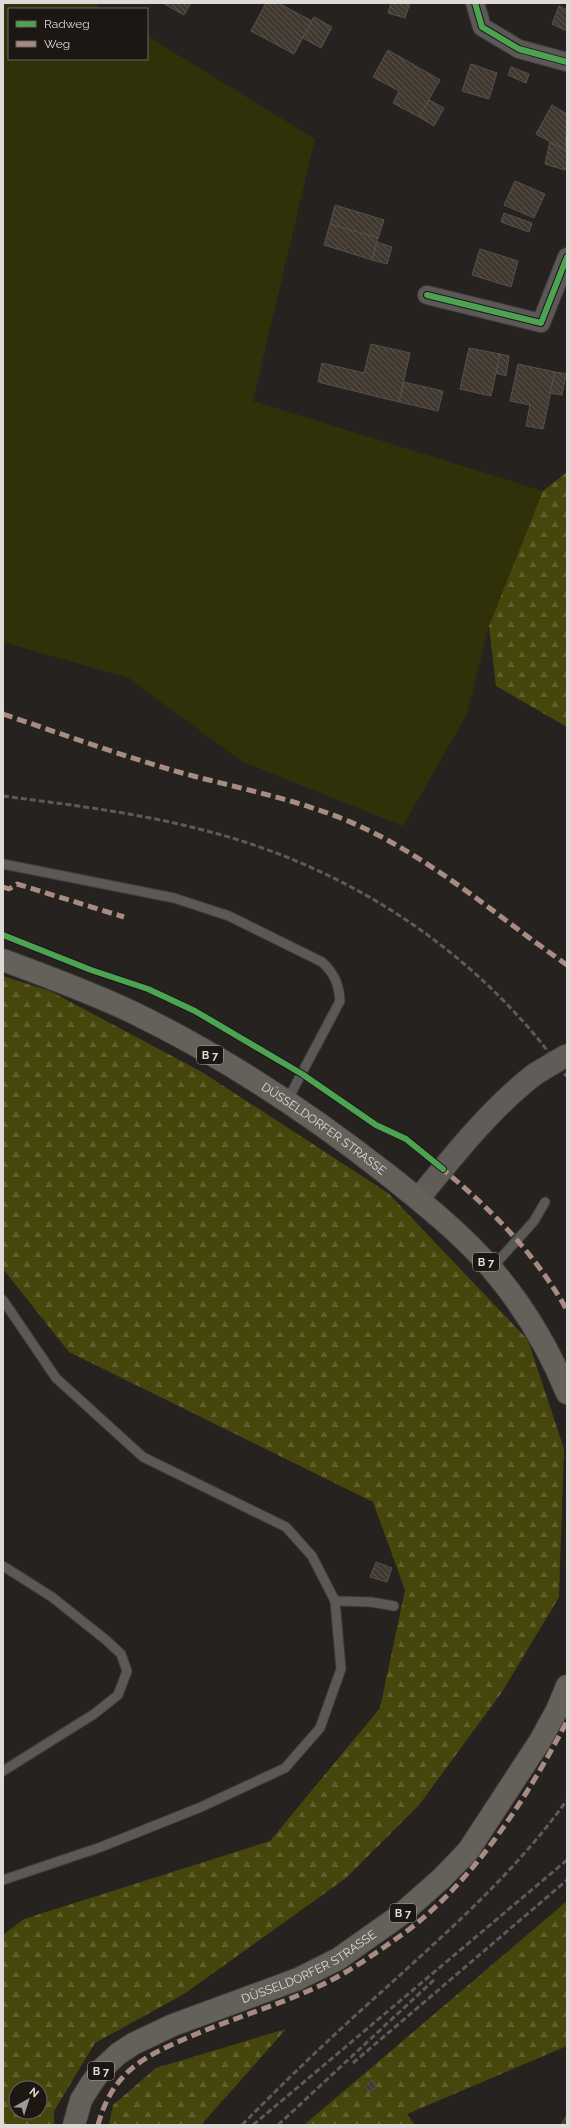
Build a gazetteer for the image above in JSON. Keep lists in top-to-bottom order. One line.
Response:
{"streets":{"main road":["B 7","DÜSSELDORFER STRASSE"]},"legend":["Radweg","Weg"],"north":"top right"}
